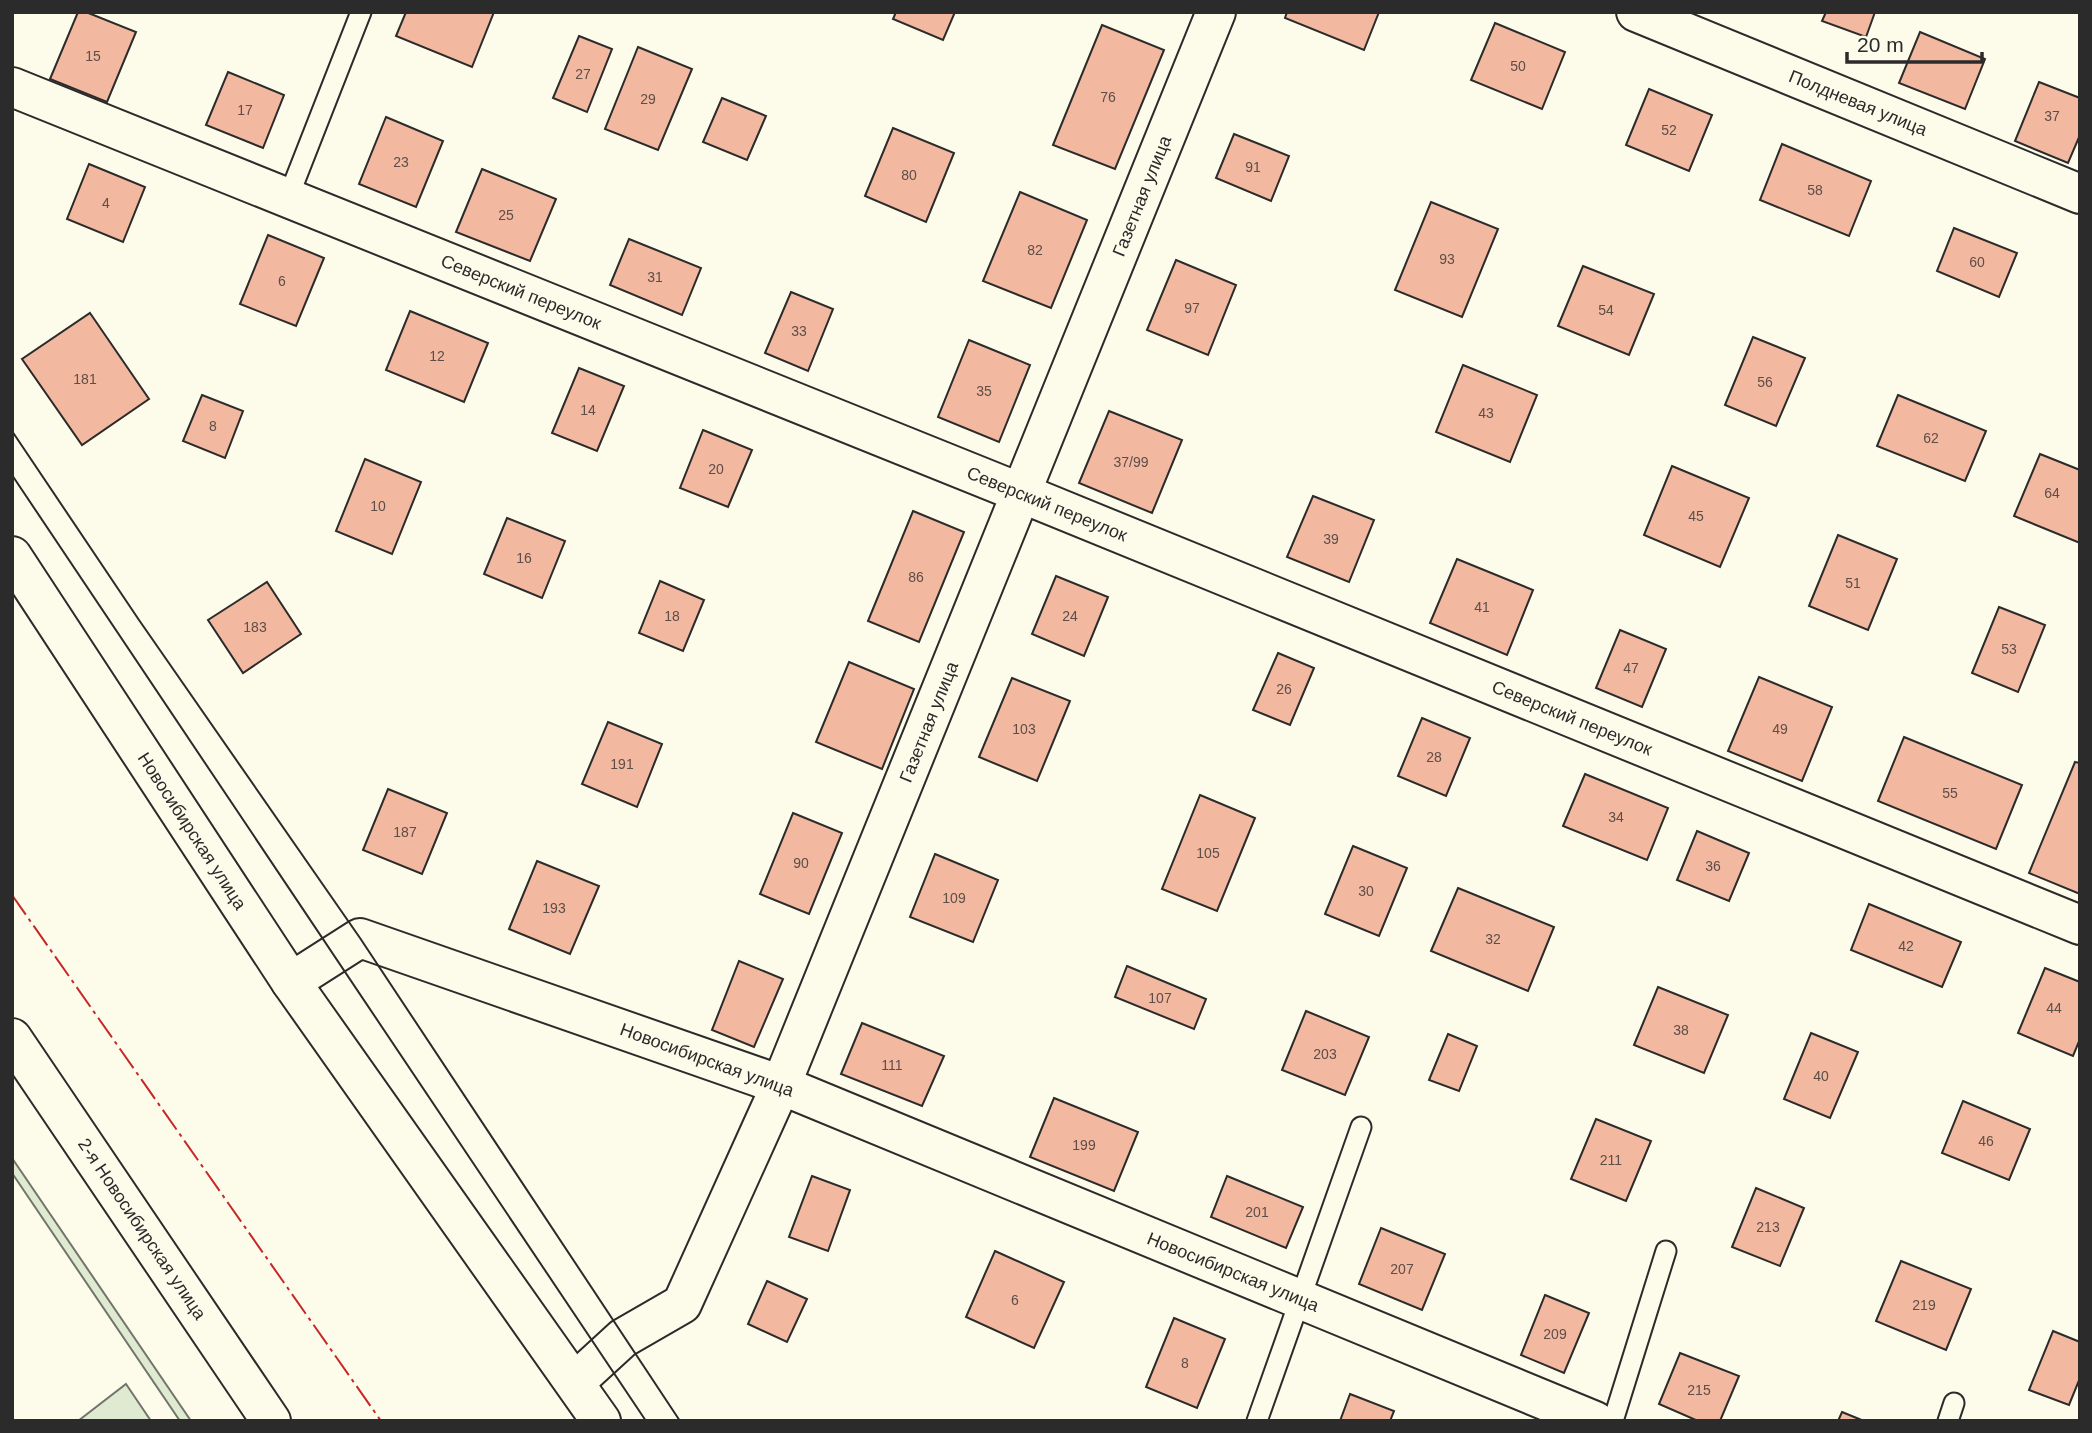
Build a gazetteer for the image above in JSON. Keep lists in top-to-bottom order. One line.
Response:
{"streets":{"street":["Полдневая улица","Газетная улица","Северский переулок","Новосибирская улица","2-я Новосибирская улица"]},"crossings":[["Газетная улица","Северский переулок"],["Газетная улица","Новосибирская улица"]],"house_numbers":["15","50","27","76","29","17","37","52","23","91","80","58","4","25","82","93","60","31","6","97","54","33","12","181","56","35","14","43","8","62","37/99","20","64","10","45","39","16","86","51","41","18","24","183","53","47","26","103","49","28","191","55","34","187","105","90","36","30","109","193","32","42","107","44","38","203","111","40","46","199","211","201","213","207","6","219","209","8","215"],"scale_bar":"20 m"}
